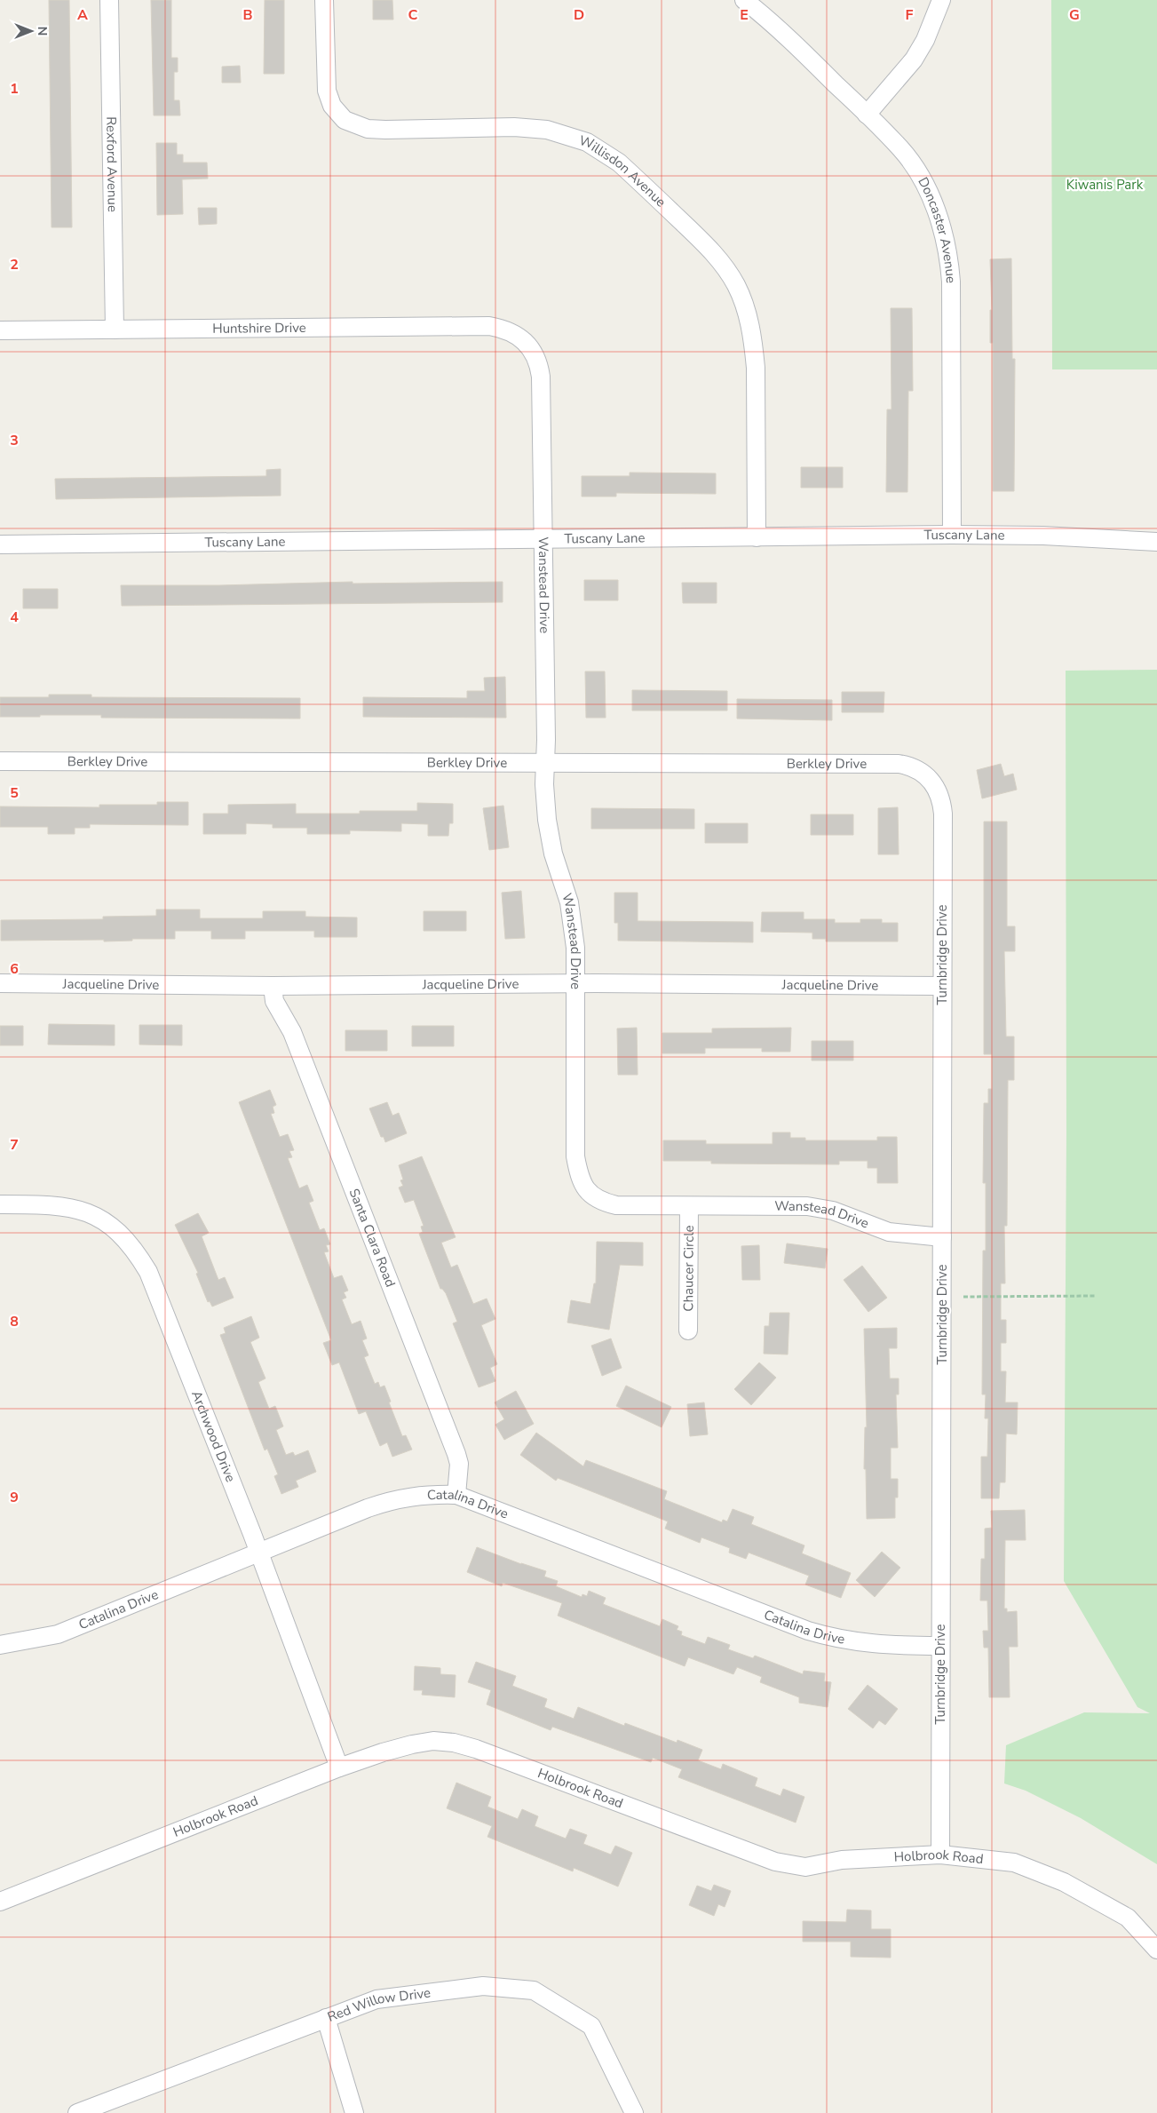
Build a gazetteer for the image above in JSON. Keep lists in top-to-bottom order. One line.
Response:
{"streets":{"street":["Rexford Avenue","Willisdon Avenue","Doncaster Avenue","Huntshire Drive","Tuscany Lane","Wanstead Drive","Berkley Drive","Turnbridge Drive","Jacqueline Drive","Santa Clara Road","Chaucer Circle","Archwood Drive","Catalina Drive","Holbrook Road","Red Willow Drive"]},"crossings":[["Rexford Avenue","Huntshire Drive"],["Willisdon Avenue","Tuscany Lane"],["Doncaster Avenue","Tuscany Lane"],["Huntshire Drive","Wanstead Drive"],["Tuscany Lane","Wanstead Drive"],["Wanstead Drive","Berkley Drive"],["Wanstead Drive","Turnbridge Drive"],["Wanstead Drive","Jacqueline Drive"],["Wanstead Drive","Chaucer Circle"],["Berkley Drive","Turnbridge Drive"],["Turnbridge Drive","Jacqueline Drive"],["Turnbridge Drive","Catalina Drive"],["Turnbridge Drive","Holbrook Road"],["Jacqueline Drive","Santa Clara Road"],["Santa Clara Road","Catalina Drive"],["Archwood Drive","Catalina Drive"],["Archwood Drive","Holbrook Road"]],"parks":["Kiwanis Park"],"north":"right","grid":{"columns":["A","B","C","D","E","F","G"],"rows":["1","2","3","4","5","6","7","8","9"]}}
